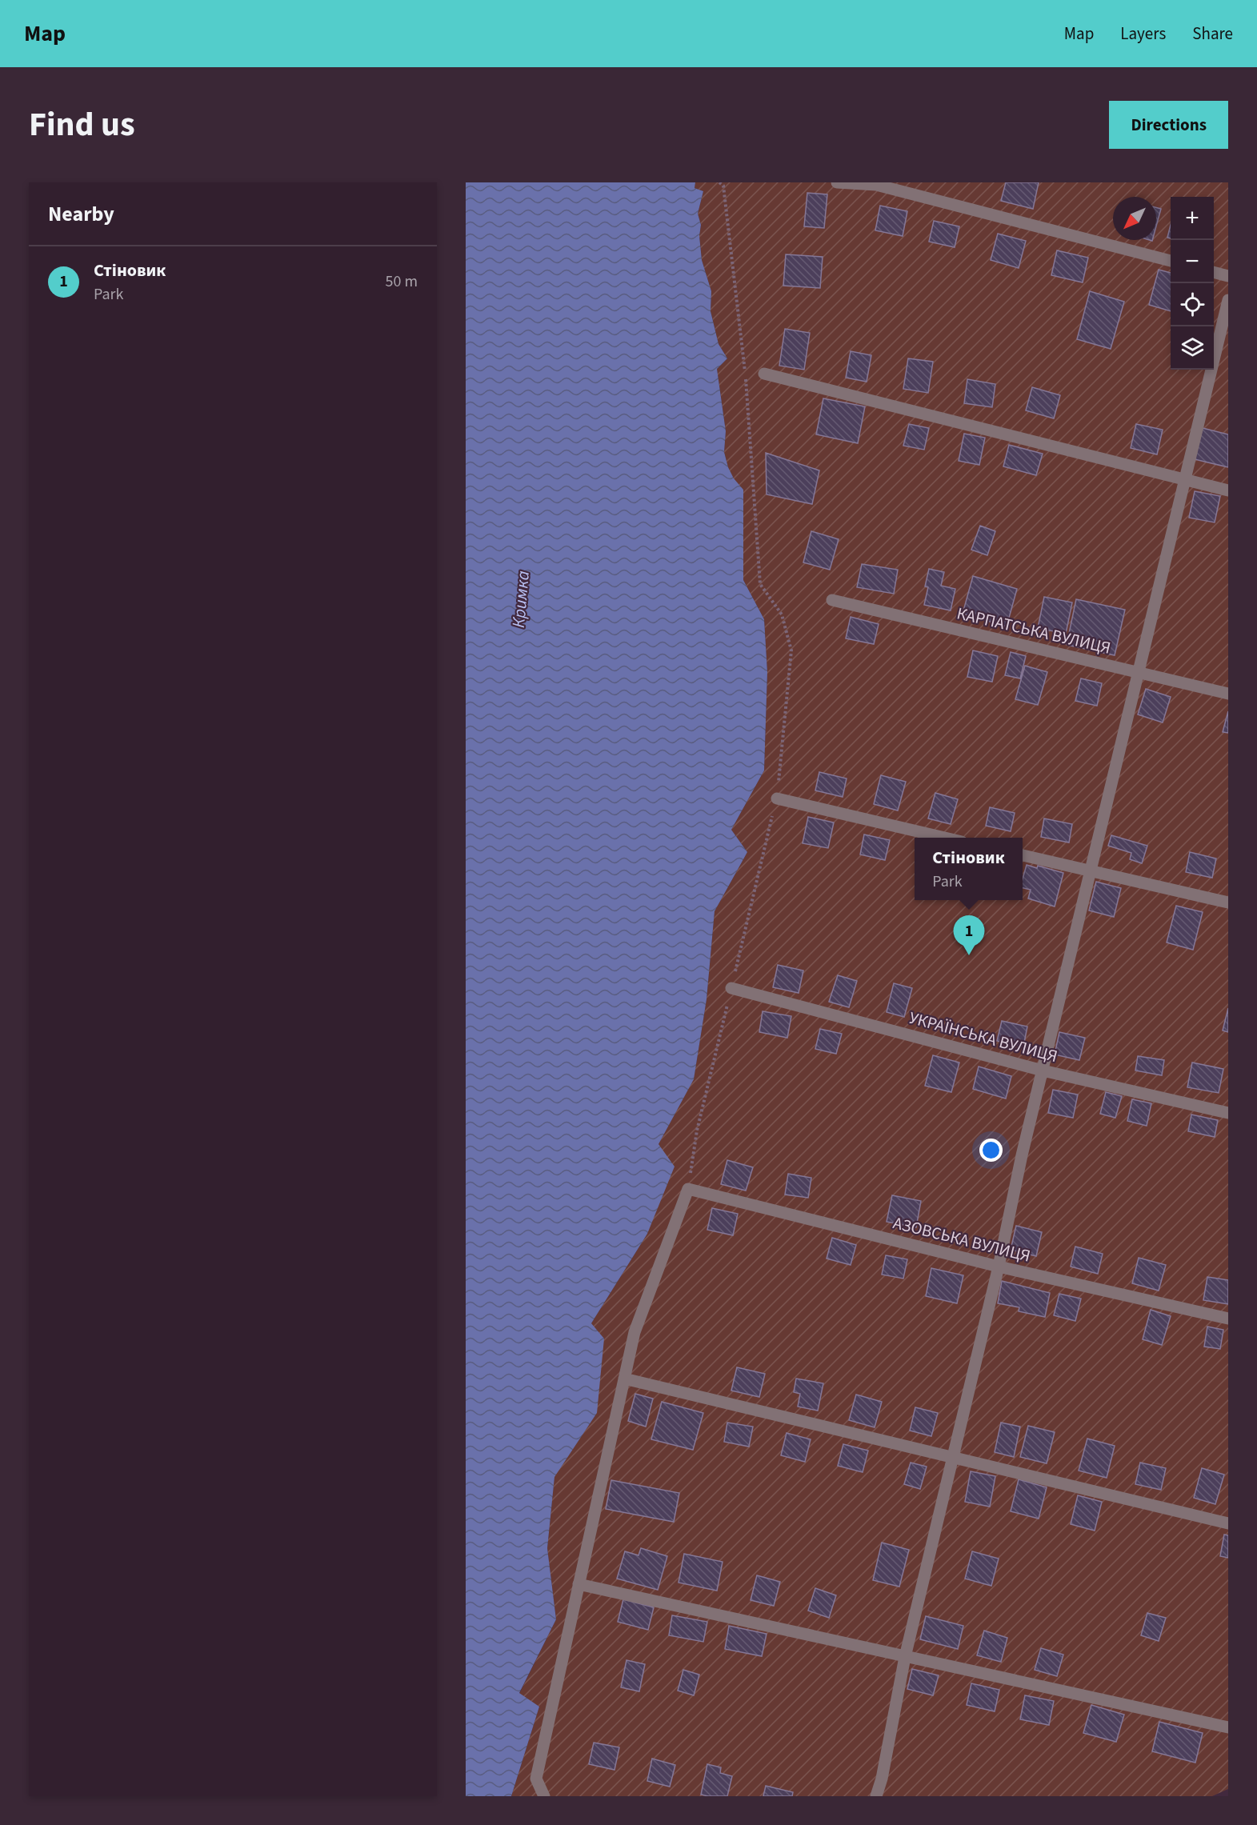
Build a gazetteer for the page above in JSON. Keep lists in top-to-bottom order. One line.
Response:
{"streets":{"lane":["КАРПАТСЬКА ВУЛИЦЯ","УКРАЇНСЬКА ВУЛИЦЯ","АЗОВСЬКА ВУЛИЦЯ"]},"water":["Кримка"],"north":"bottom left","page":{"header":"Map","nav":["Map","Layers","Share"],"title":"Find us","buttons":"Directions","heading":"Nearby","map_buttons":["+","−"],"list":[{"mark":"1","name":"Стіновик","note":"Park","value":"50 m"}],"popup":["Стіновик","Park"],"pins":"1"}}
